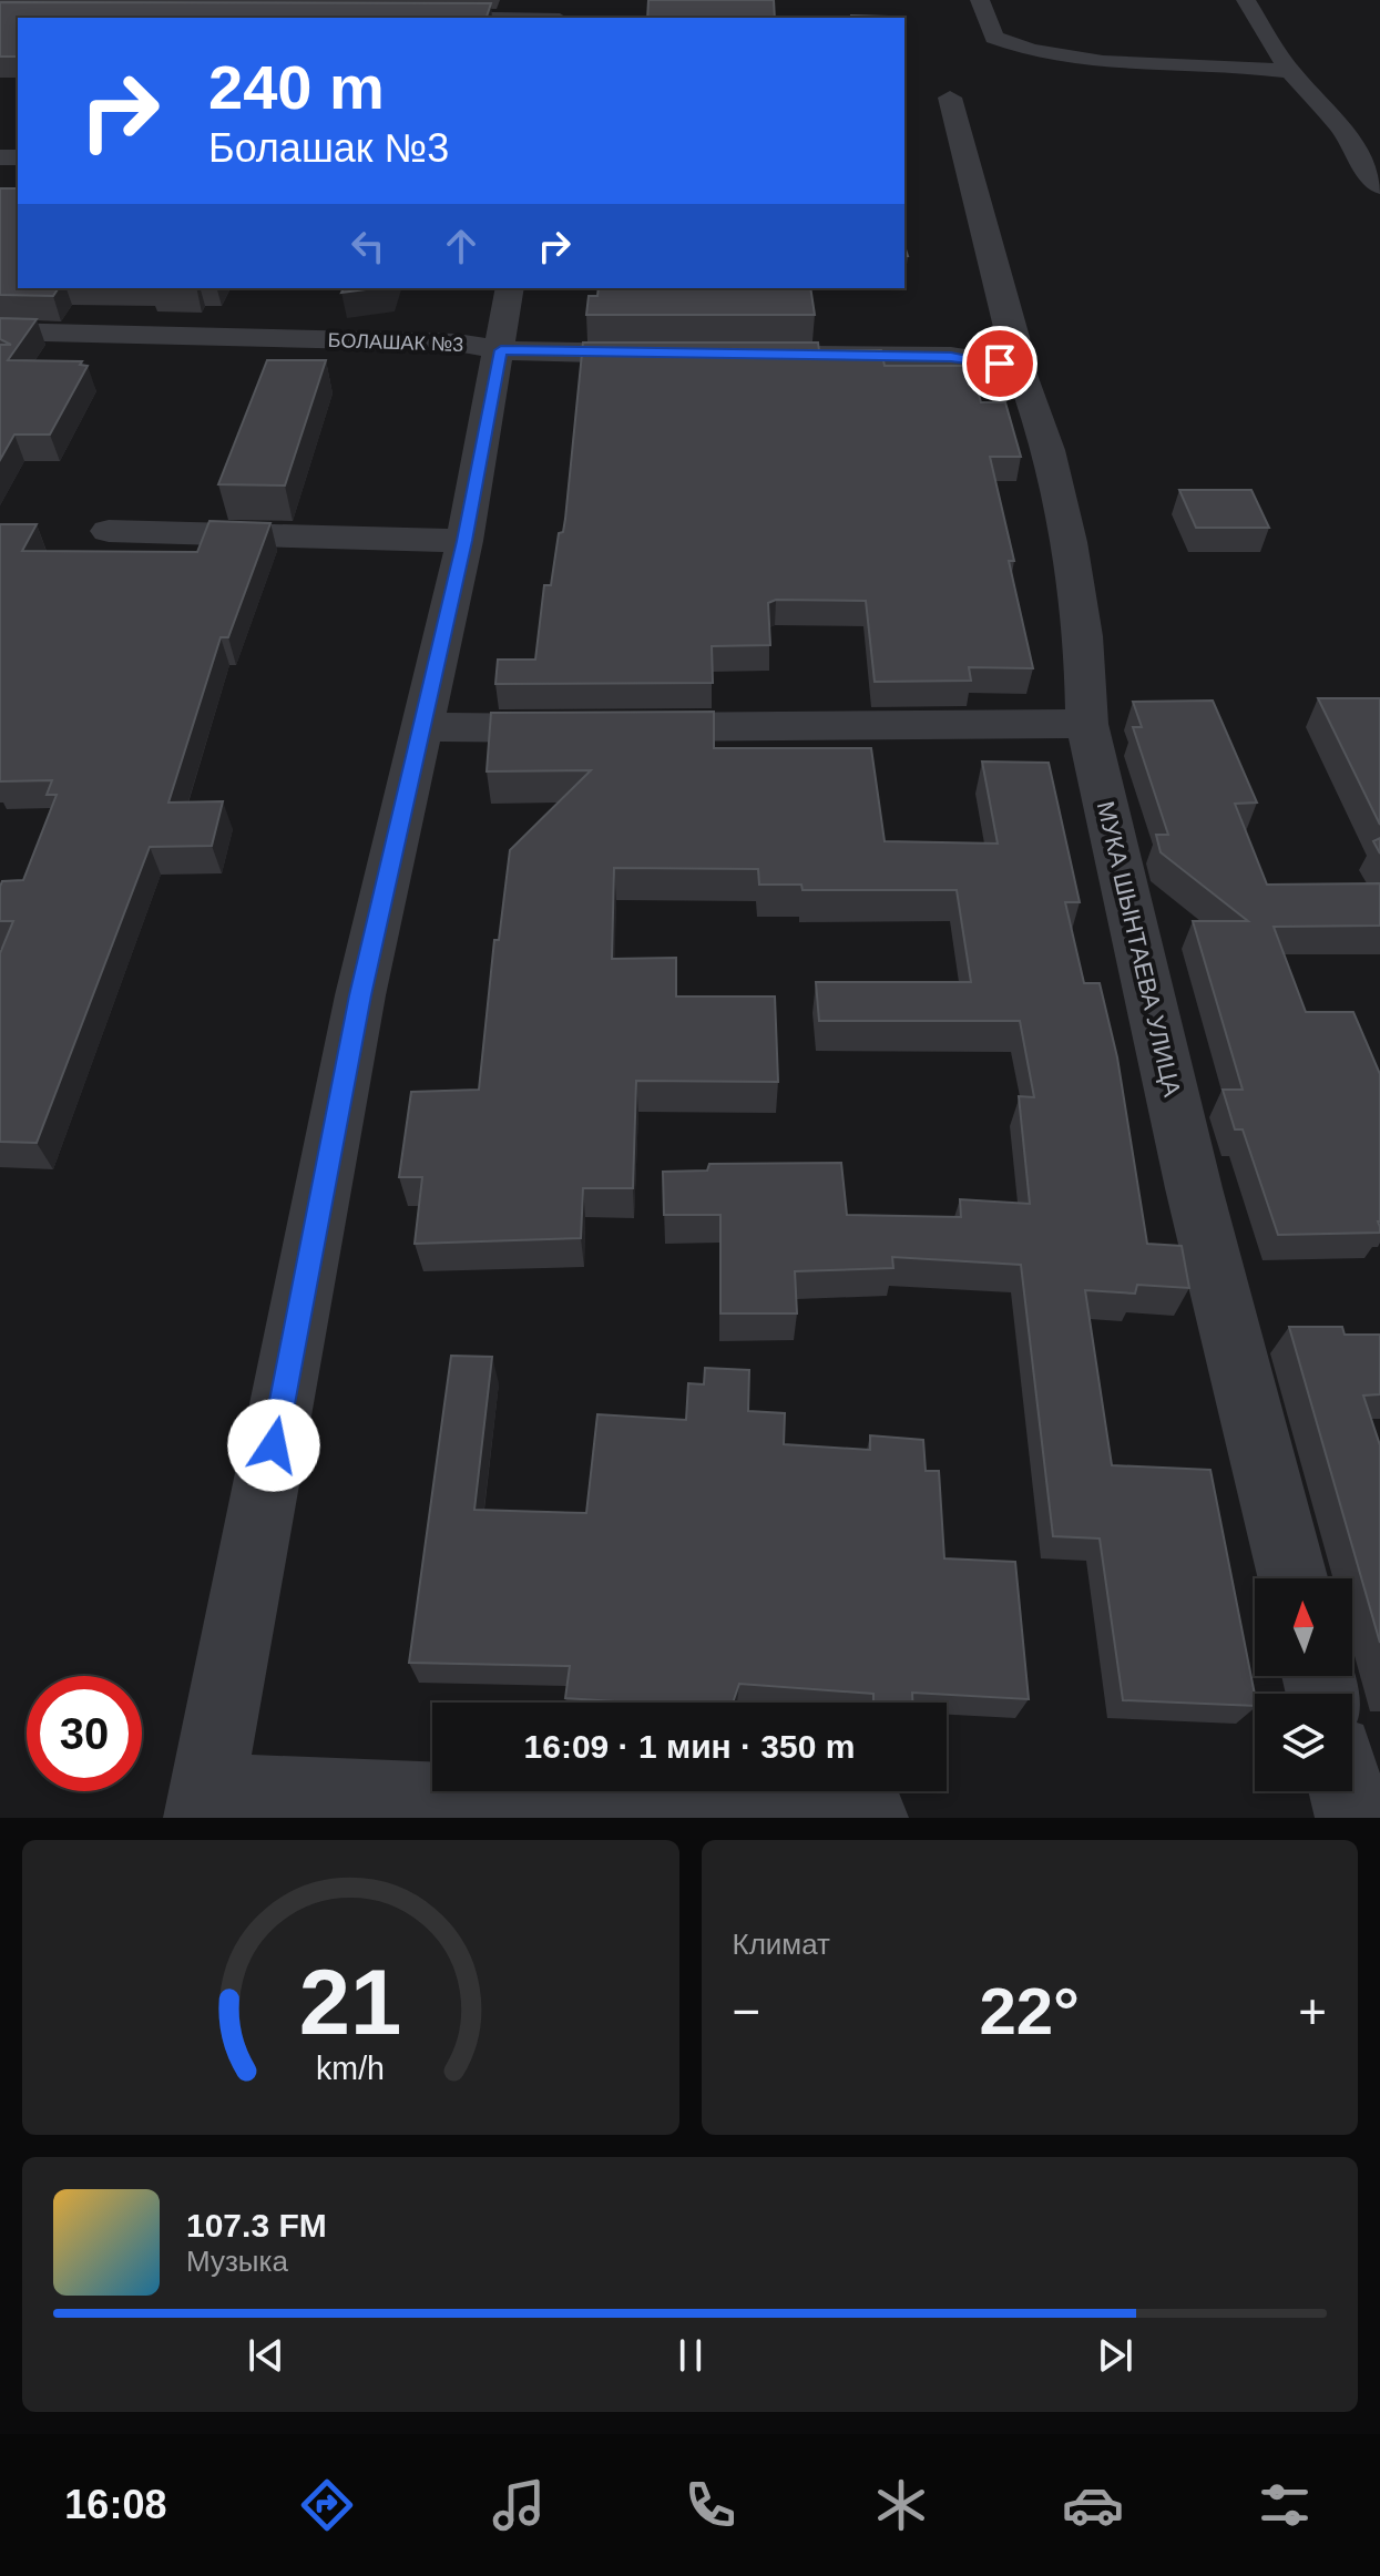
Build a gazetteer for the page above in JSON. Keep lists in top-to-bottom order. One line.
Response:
{"streets":{"street":["БОЛАШАК №3","МУКА ШЫНТАЕВА УЛИЦА"]},"north":"top","page":{"turn":["240 m","Болашак №3"],"limit":"30","trip":"16:09 · 1 мин · 350 m","tile":"Климат","heat":["−","22°","+"],"song":["107.3 FM","Музыка"],"tabs":"16:08","gauge":["21","km/h"]}}
